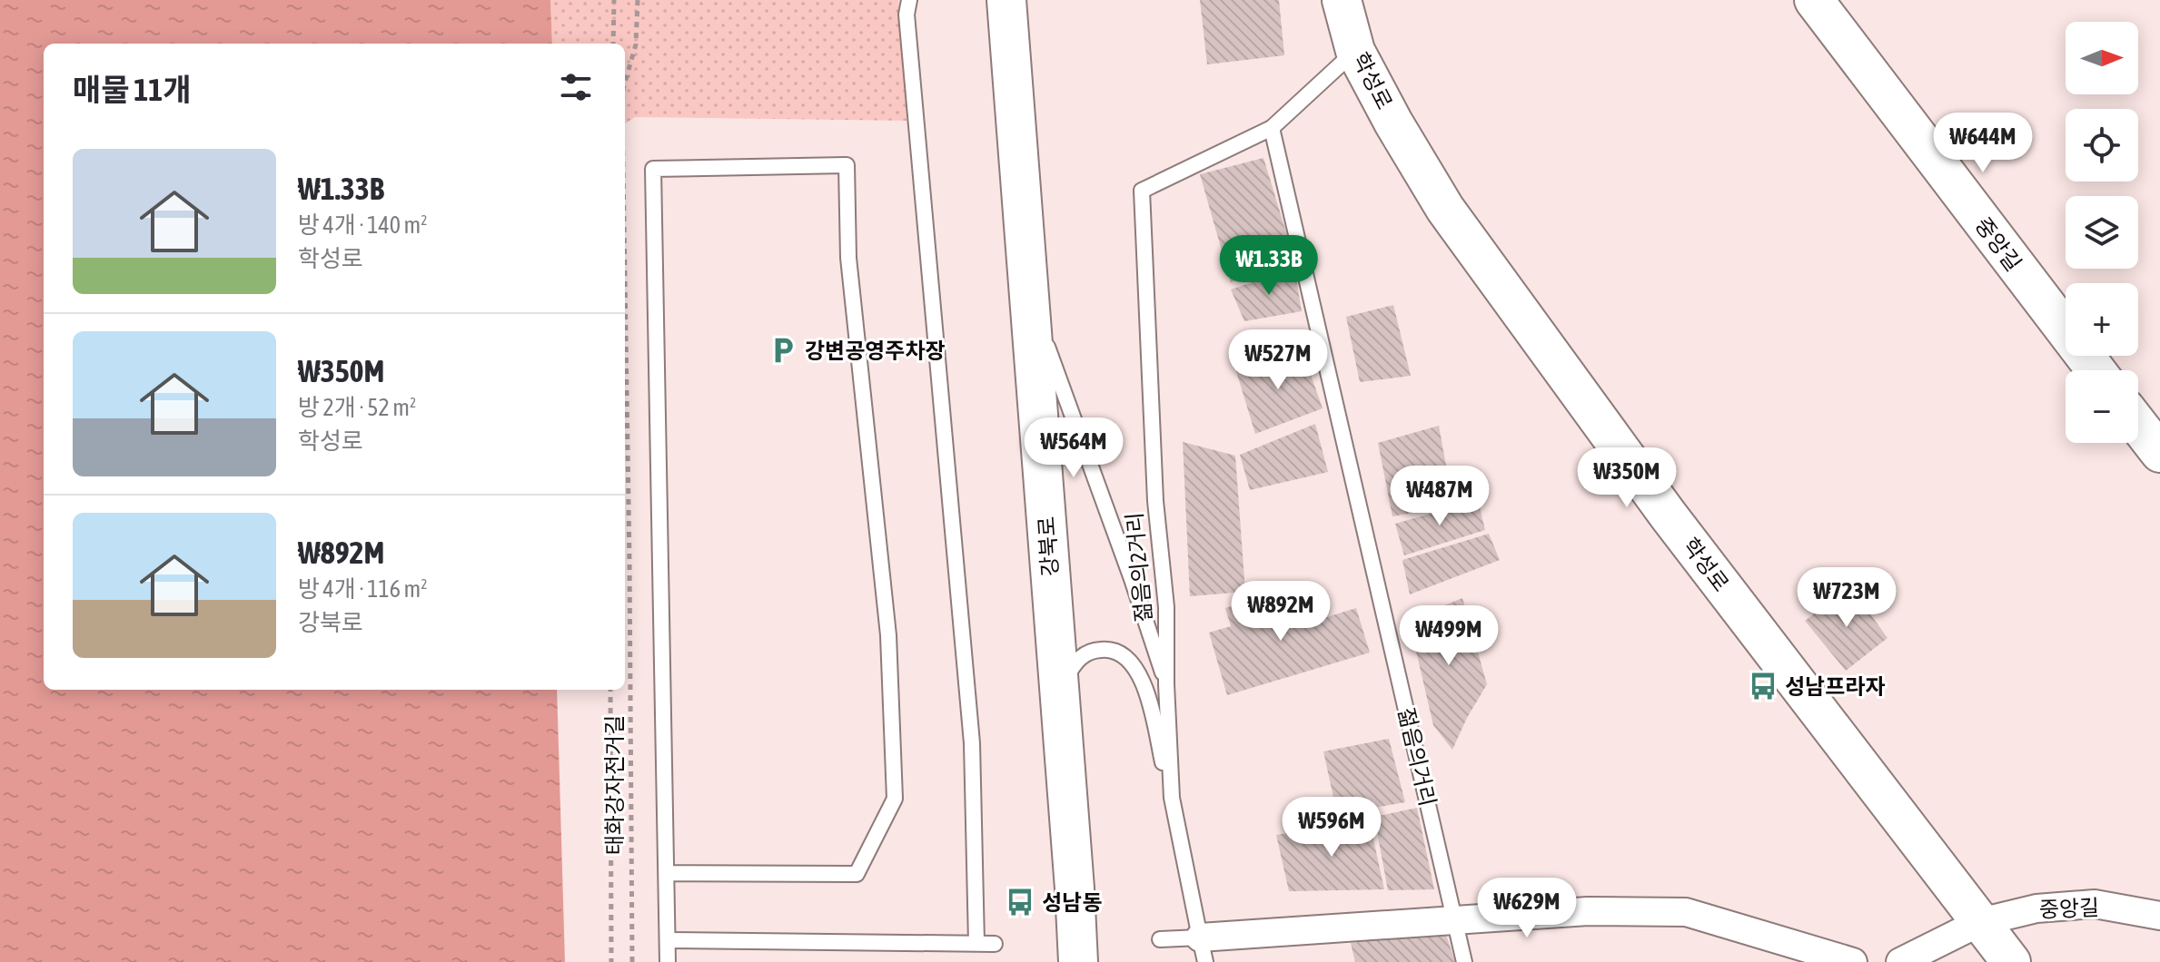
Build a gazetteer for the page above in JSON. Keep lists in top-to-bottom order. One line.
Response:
{"streets":{"street":["학성로","중앙길","강북로"],"lane":["젊음의2거리","젊음의거리"],"path":["태화강자전거길"]},"crossings":[["학성로","중앙길"],["학성로","젊음의2거리"],["젊음의2거리","젊음의거리"]],"places":{"parking":["강변공영주차장"],"bus stop":["성남프라자","성남동"]},"north":"right","page":{"map_buttons":["+","−"],"heading":"매물 11개","price":["₩644M","₩1.33B","₩527M","₩564M","₩350M","₩487M","₩723M","₩892M","₩499M","₩596M","₩629M"],"list":[{"name":"₩1.33B","note":"방 4개 · 140 m² · 학성로"},{"name":"₩350M","note":"방 2개 · 52 m² · 학성로"},{"name":"₩892M","note":"방 4개 · 116 m² · 강북로"}]}}
